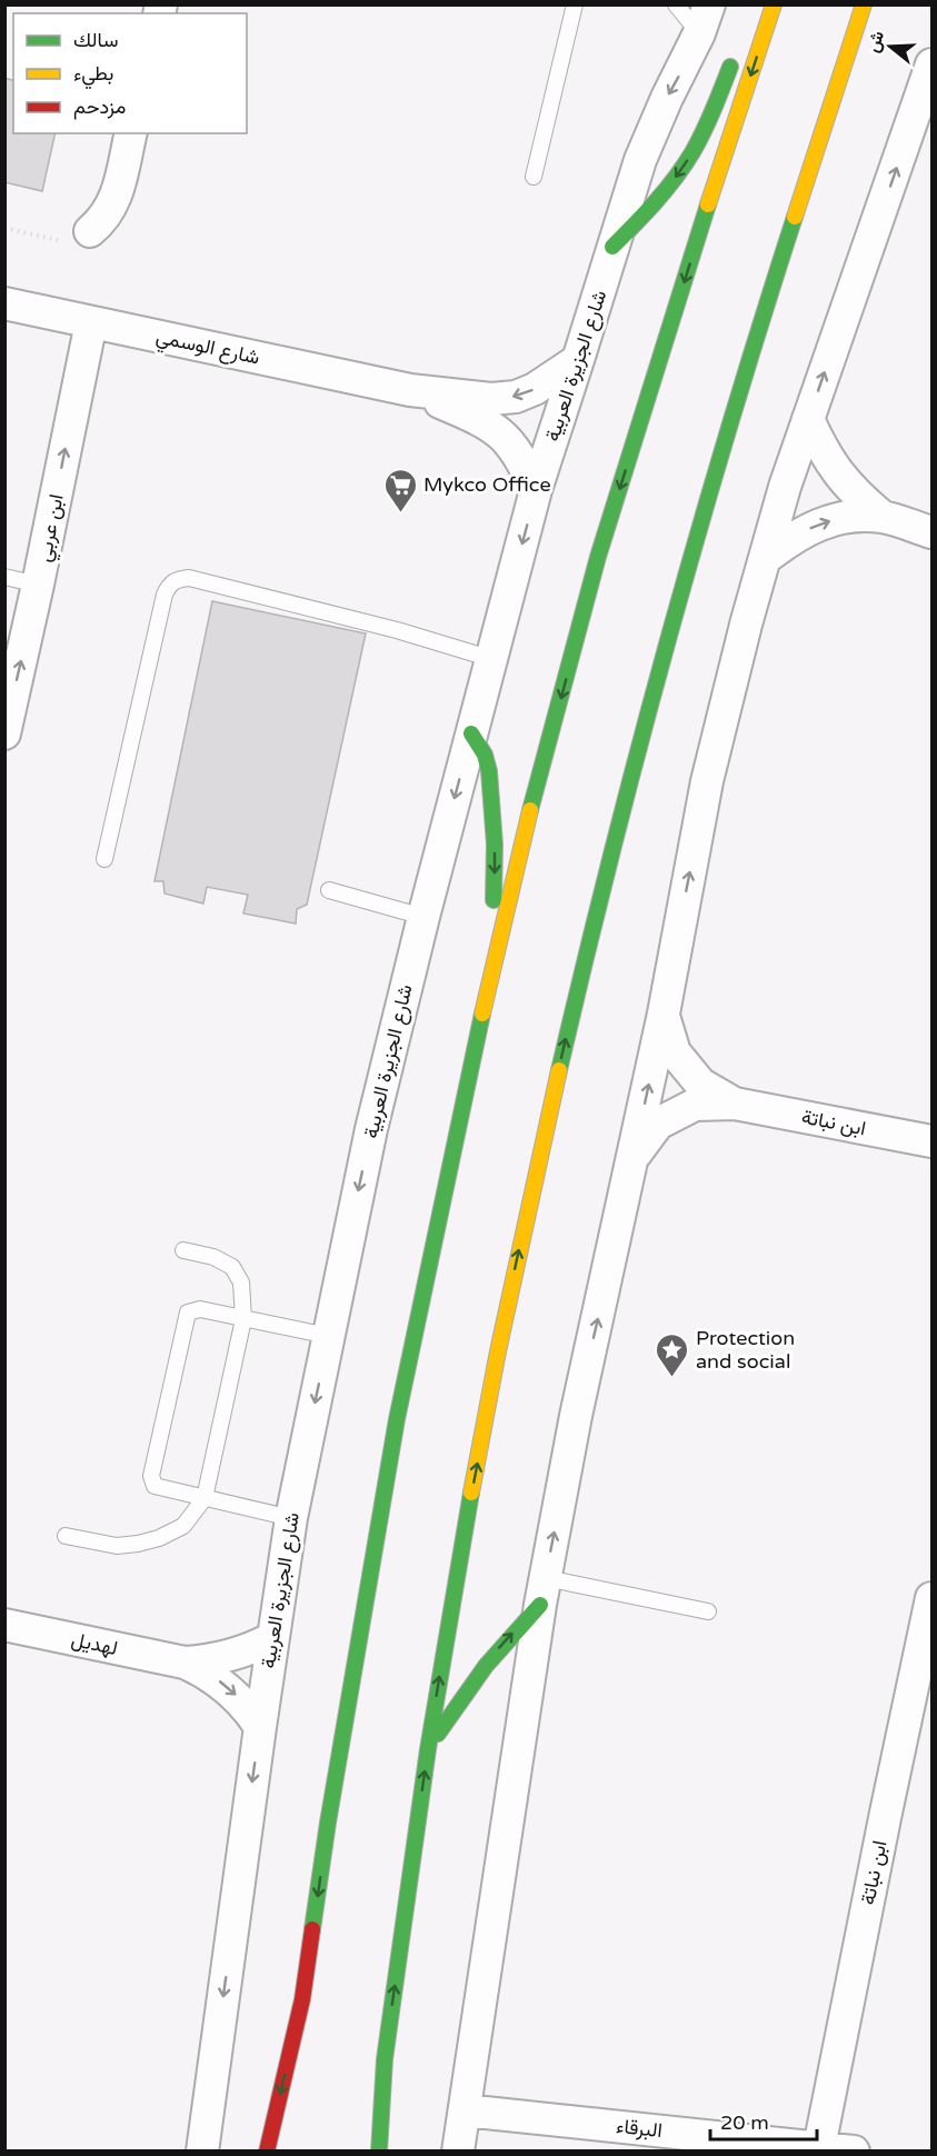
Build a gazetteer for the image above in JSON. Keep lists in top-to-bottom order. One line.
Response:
{"streets":{"street":["شارع الوسمي","شارع الجزيرة العربية","ابن عربي","ابن نباتة","لهديل","البرقاء"]},"crossings":[["شارع الوسمي","شارع الجزيرة العربية"],["شارع الوسمي","ابن عربي"],["شارع الجزيرة العربية","لهديل"],["ابن نباتة","البرقاء"]],"one_way":["ابن عربي"],"places":{"supermarket":["Mykco Office"],"place":["Protection and social"]},"legend":["سالك","بطيء","مزدحم"],"scale_bar":"20 m","north":"left"}
